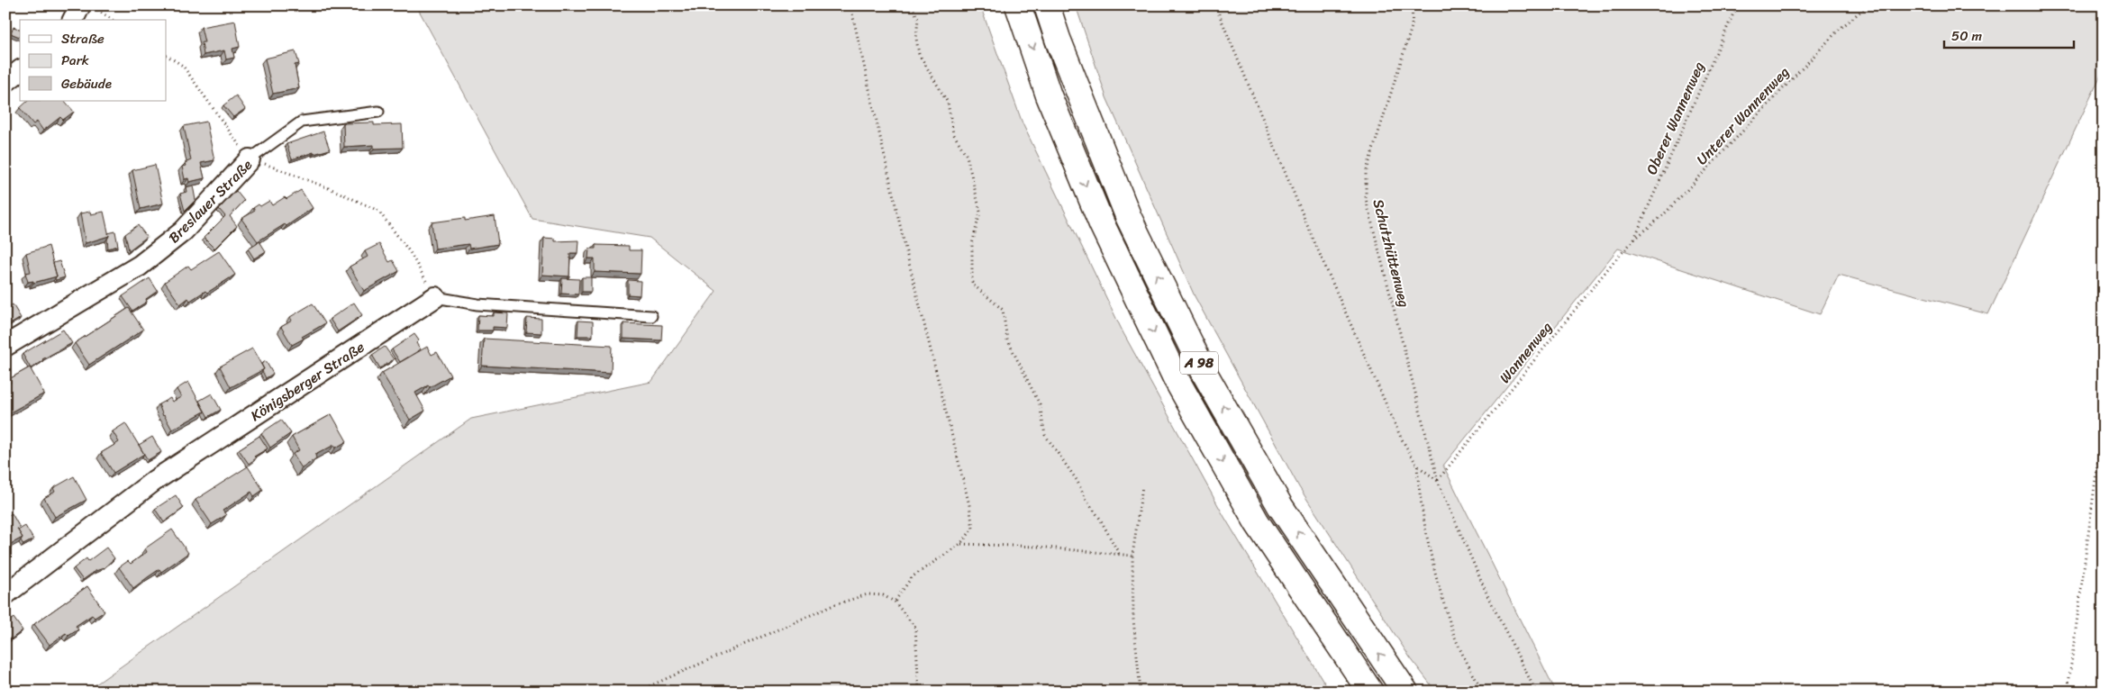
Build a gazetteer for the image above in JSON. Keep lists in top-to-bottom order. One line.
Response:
{"streets":{"highway":["A 98"],"street":["Breslauer Straße","Königsberger Straße"],"path":["Unterer Wannenweg","Oberer Wannenweg","Schutzhüttenweg","Wannenweg"]},"crossings":[["Unterer Wannenweg","Oberer Wannenweg"],["Unterer Wannenweg","Wannenweg"],["Oberer Wannenweg","Wannenweg"],["Schutzhüttenweg","Wannenweg"]],"legend":["Straße","Park","Gebäude"],"scale_bar":"50 m"}
